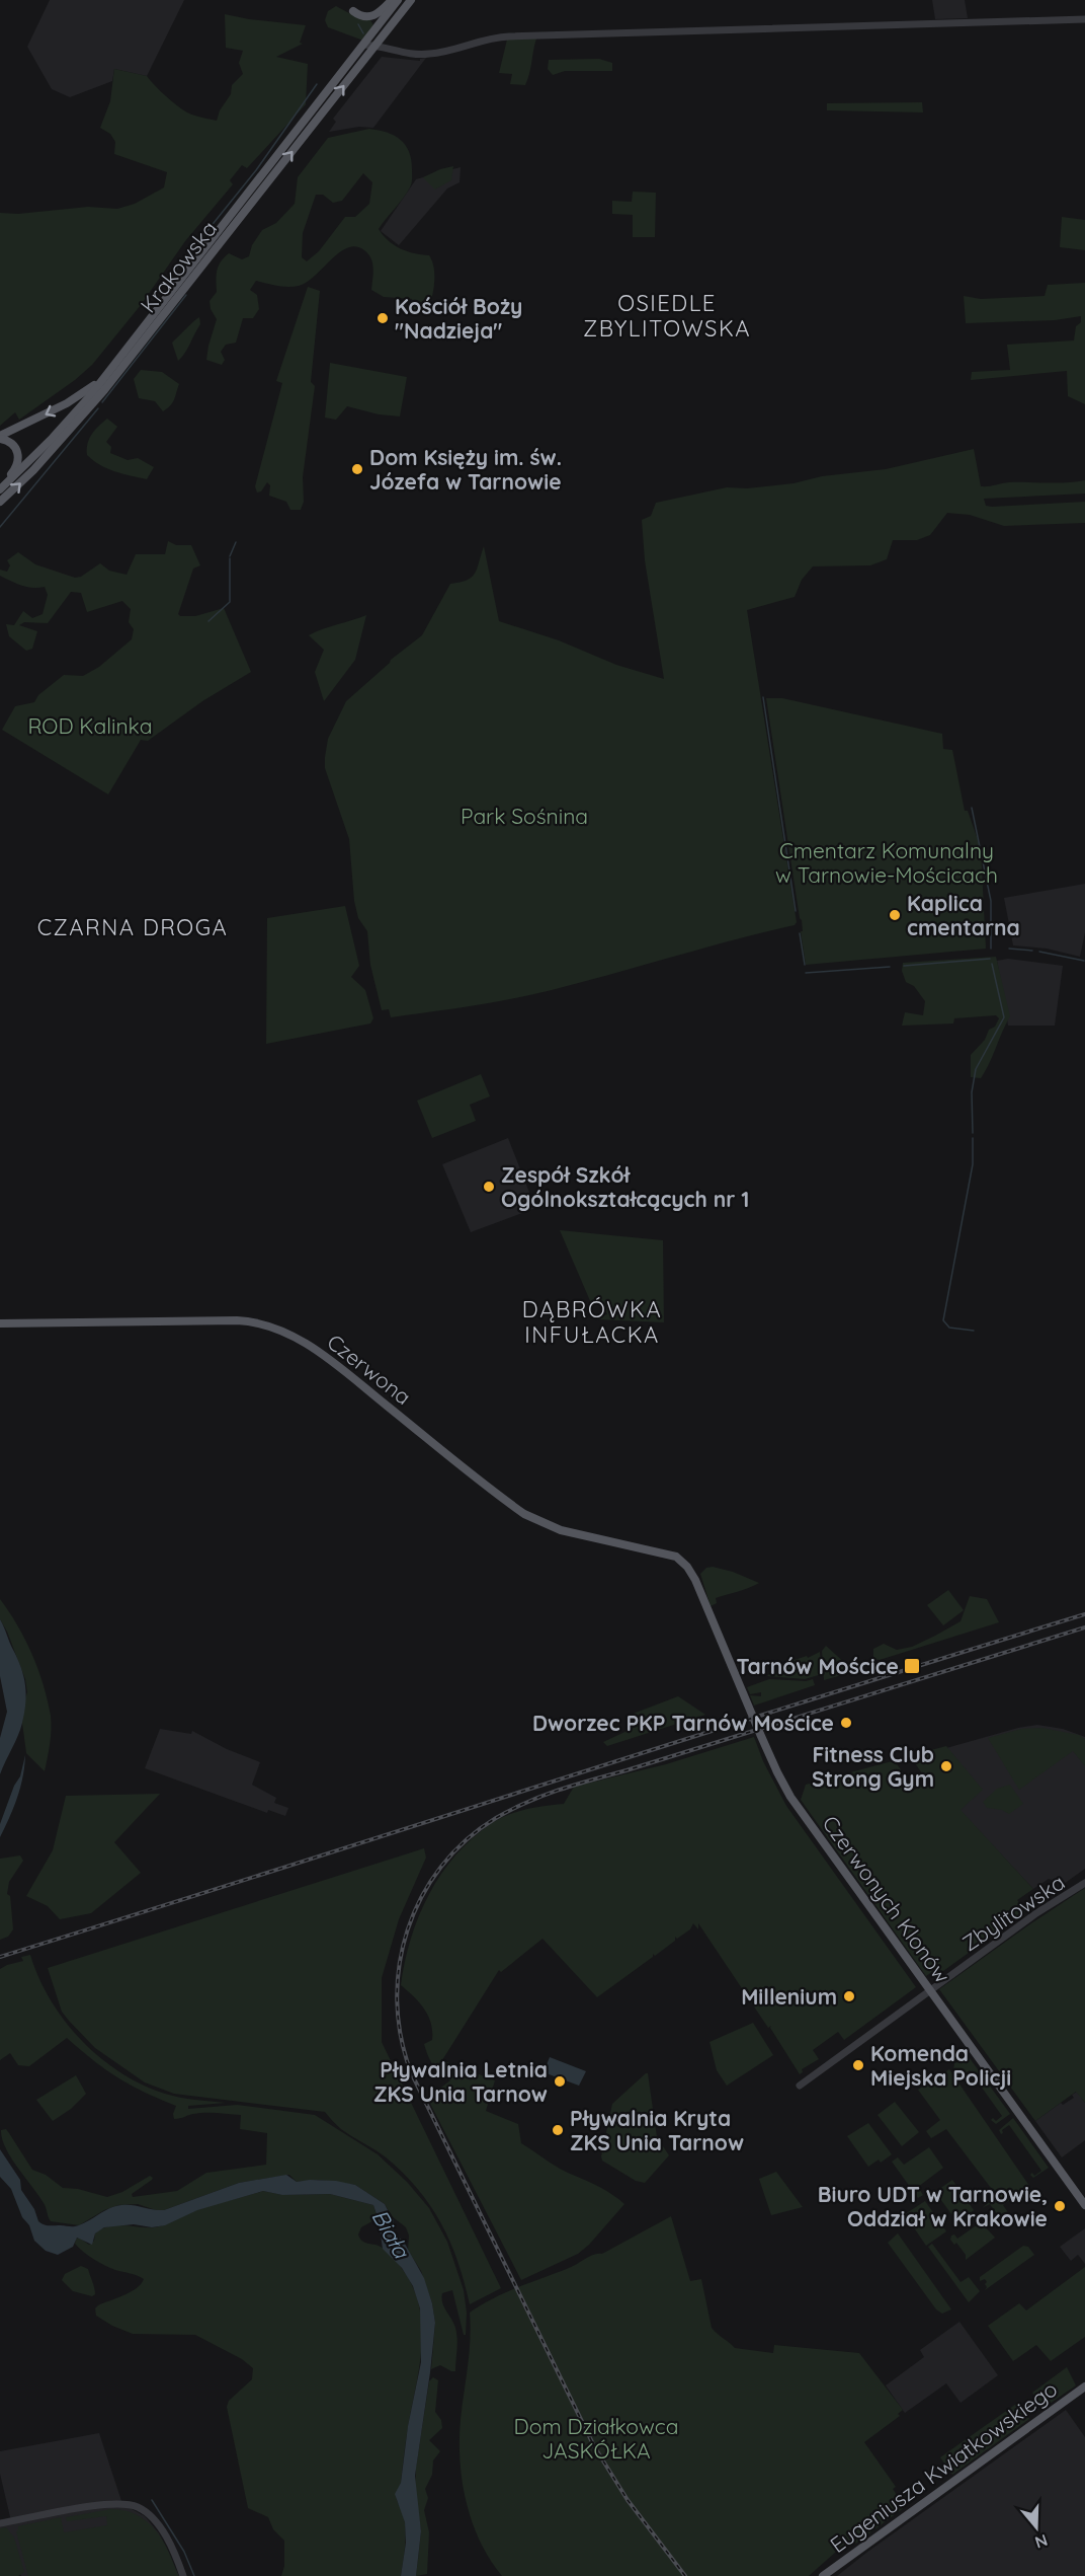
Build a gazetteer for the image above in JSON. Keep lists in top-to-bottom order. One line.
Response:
{"streets":{"main road":["Krakowska","Czerwona","Czerwonych Klonów","Eugeniusza Kwiatkowskiego"],"street":["Zbylitowska"]},"crossings":[["Czerwona","Czerwonych Klonów"],["Czerwonych Klonów","Zbylitowska"]],"districts":["OSIEDLE ZBYLITOWSKA","CZARNA DROGA","DĄBRÓWKA INFUŁACKA"],"water":["Biała"],"parks":["ROD Kalinka","Park Sośnina","Cmentarz Komunalny w Tarnowie-Mościcach","Dom Działkowca JASKÓŁKA"],"places":{"other":["Kościół Boży \"Nadzieja\"","Dom Księży im. św. Józefa w Tarnowie","Kaplica cmentarna","Zespół Szkół Ogólnokształcących nr 1","Dworzec PKP Tarnów Mościce","Fitness Club Strong Gym","Millenium","Komenda Miejska Policji","Pływalnia Letnia ZKS Unia Tarnow","Pływalnia Kryta ZKS Unia Tarnow","Biuro UDT w Tarnowie, Oddział w Krakowie"],"transit":["Tarnów Mościce"]},"north":"bottom"}
